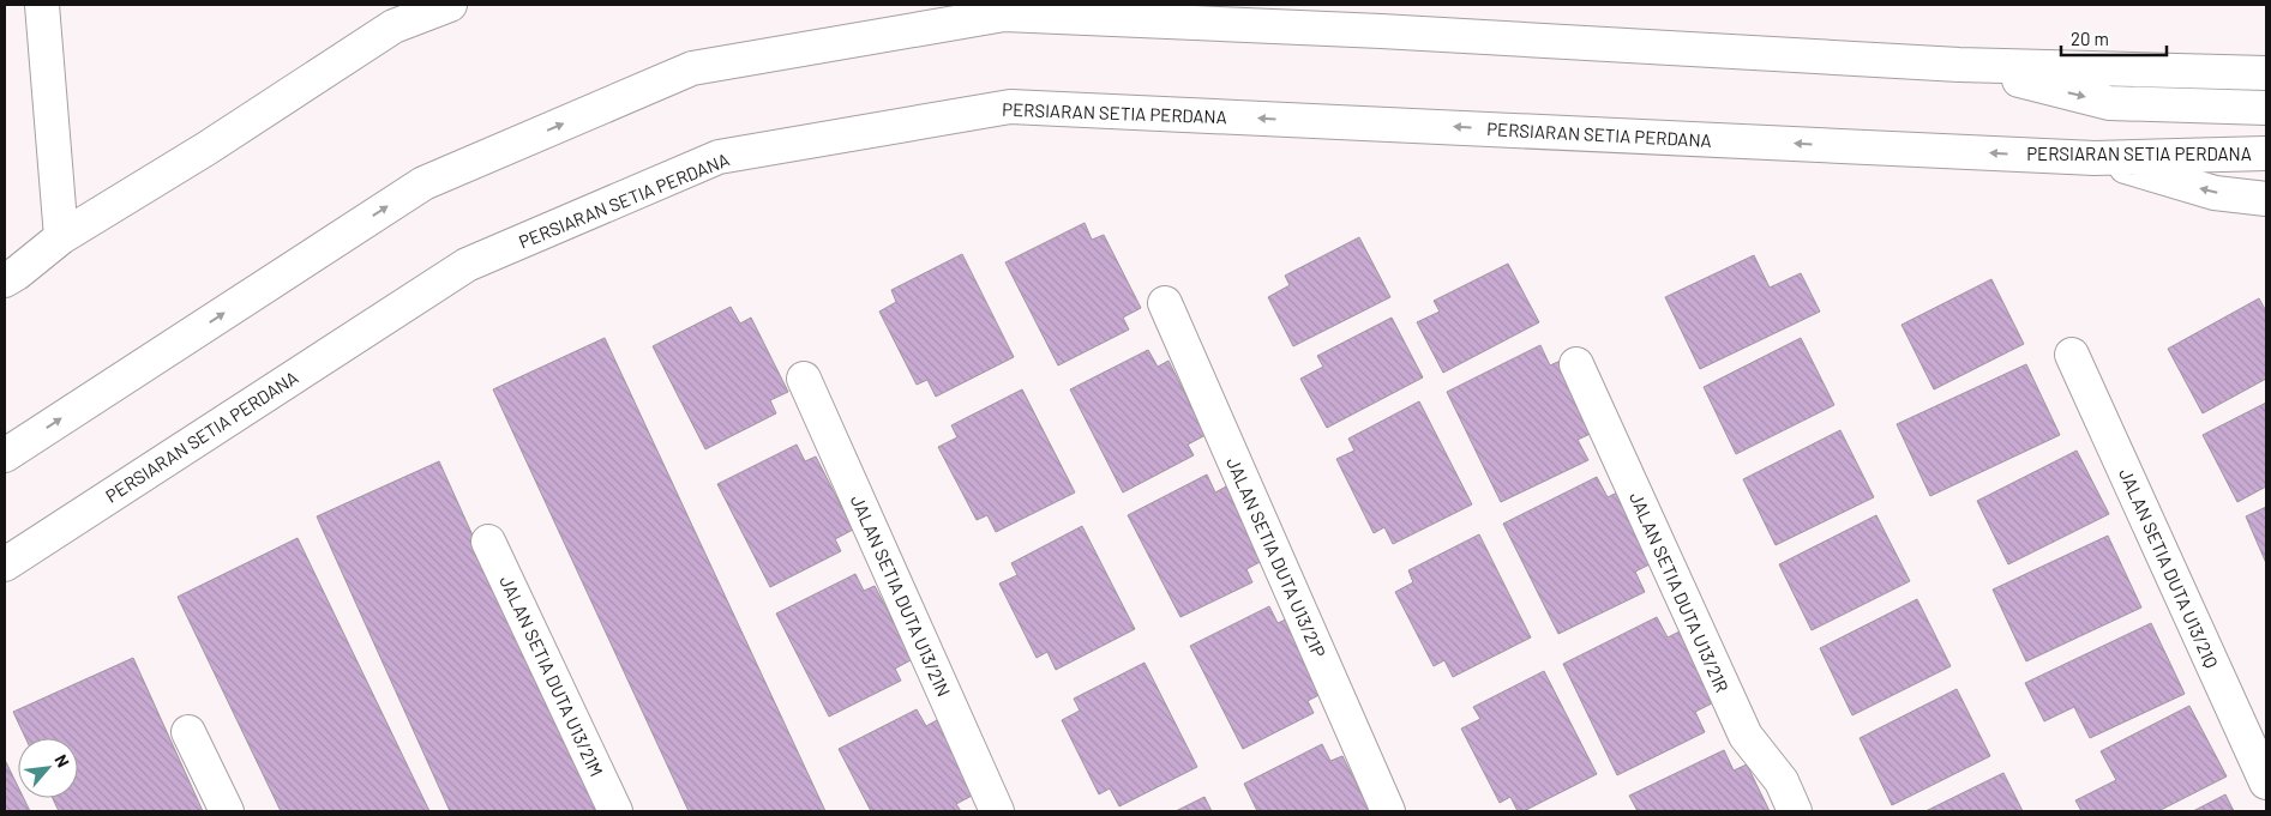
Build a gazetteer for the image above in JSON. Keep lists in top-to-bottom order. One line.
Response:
{"streets":{"main road":["PERSIARAN SETIA PERDANA","JALAN SETIA DUTA U13/21P","JALAN SETIA DUTA U13/21Q","JALAN SETIA DUTA U13/21R","JALAN SETIA DUTA U13/21N","JALAN SETIA DUTA U13/21M"]},"scale_bar":"20 m","north":"top right"}
